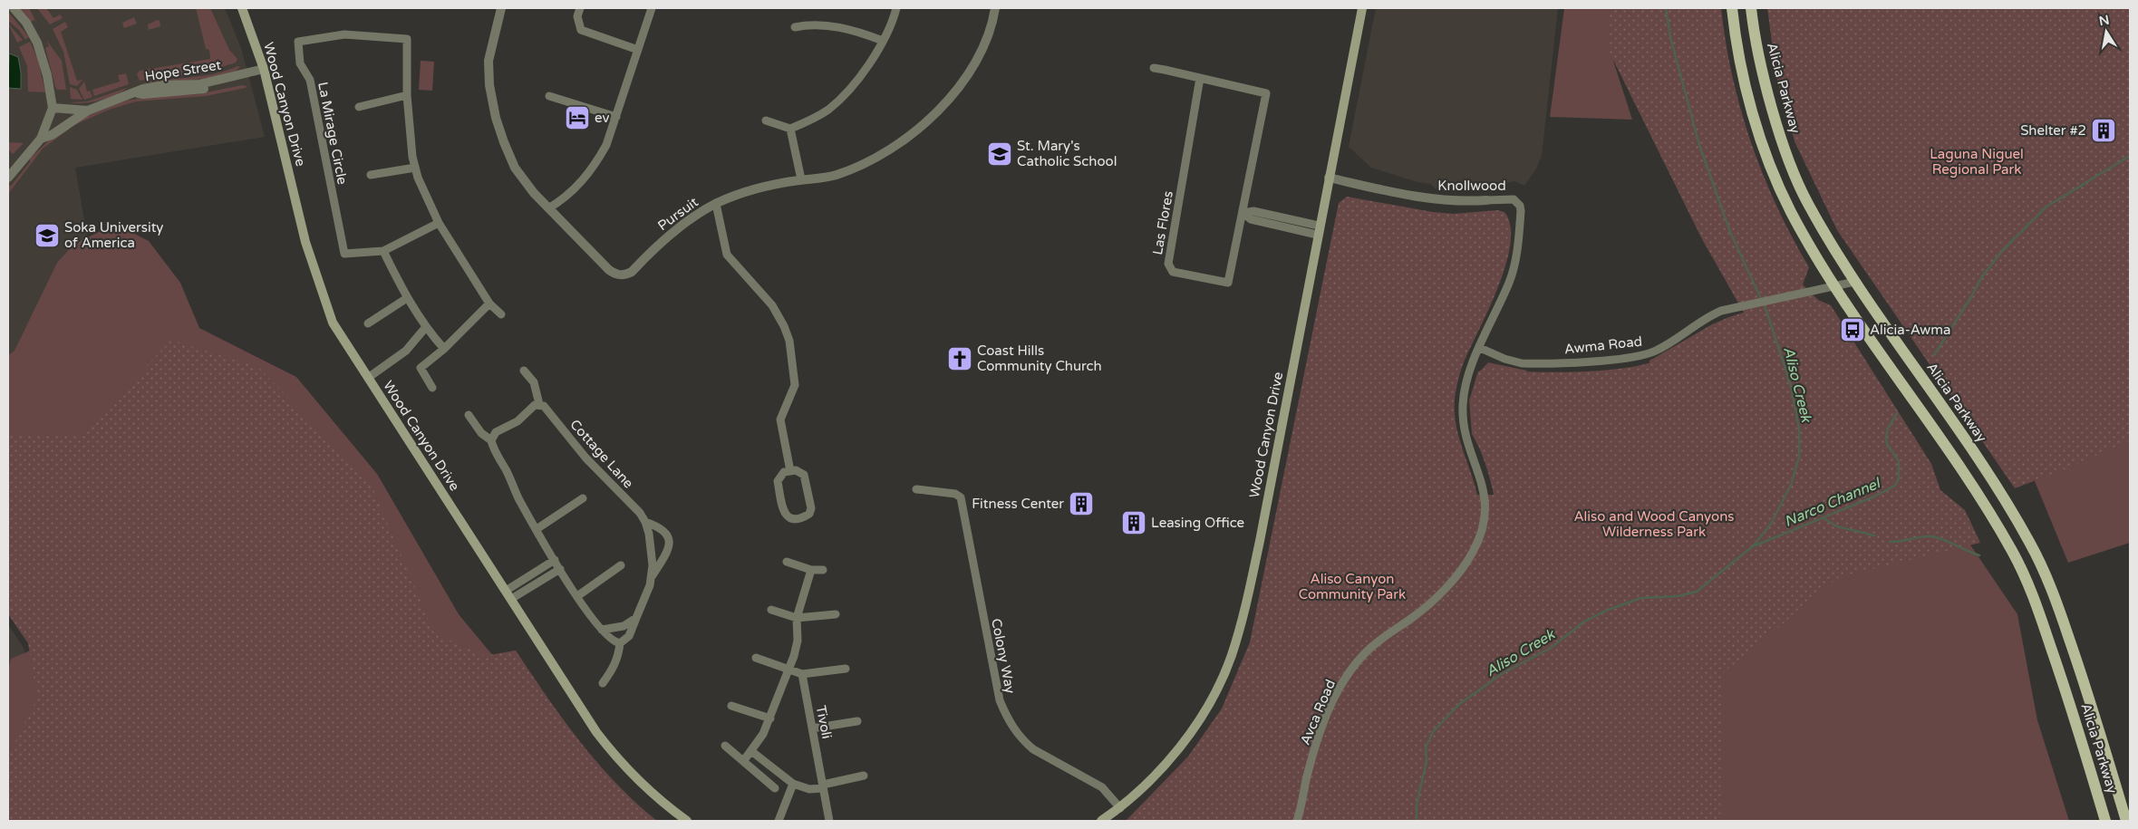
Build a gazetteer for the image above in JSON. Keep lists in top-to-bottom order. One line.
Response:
{"streets":{"main road":["Alicia Parkway","Wood Canyon Drive"],"street":["Hope Street","La Mirage Circle","Knollwood","Pursuit","Las Flores","Awma Road","Cottage Lane","Colony Way","Avca Road","Tivoli"]},"crossings":[["Hope Street","Wood Canyon Drive"],["Alicia Parkway","Awma Road"],["Wood Canyon Drive","Knollwood"],["Wood Canyon Drive","Colony Way"],["Knollwood","Awma Road"],["Knollwood","Avca Road"],["Awma Road","Avca Road"]],"water":["Aliso Creek","Narco Channel"],"parks":["Laguna Niguel Regional Park","Aliso and Wood Canyons Wilderness Park","Aliso Canyon Community Park"],"places":{"hotel":["ev"],"building":["Shelter #2","Fitness Center","Leasing Office"],"school or university":["St. Mary's Catholic School","Soka University of America"],"bus stop":["Alicia-Awma"],"church":["Coast Hills Community Church"]},"north":"top"}
